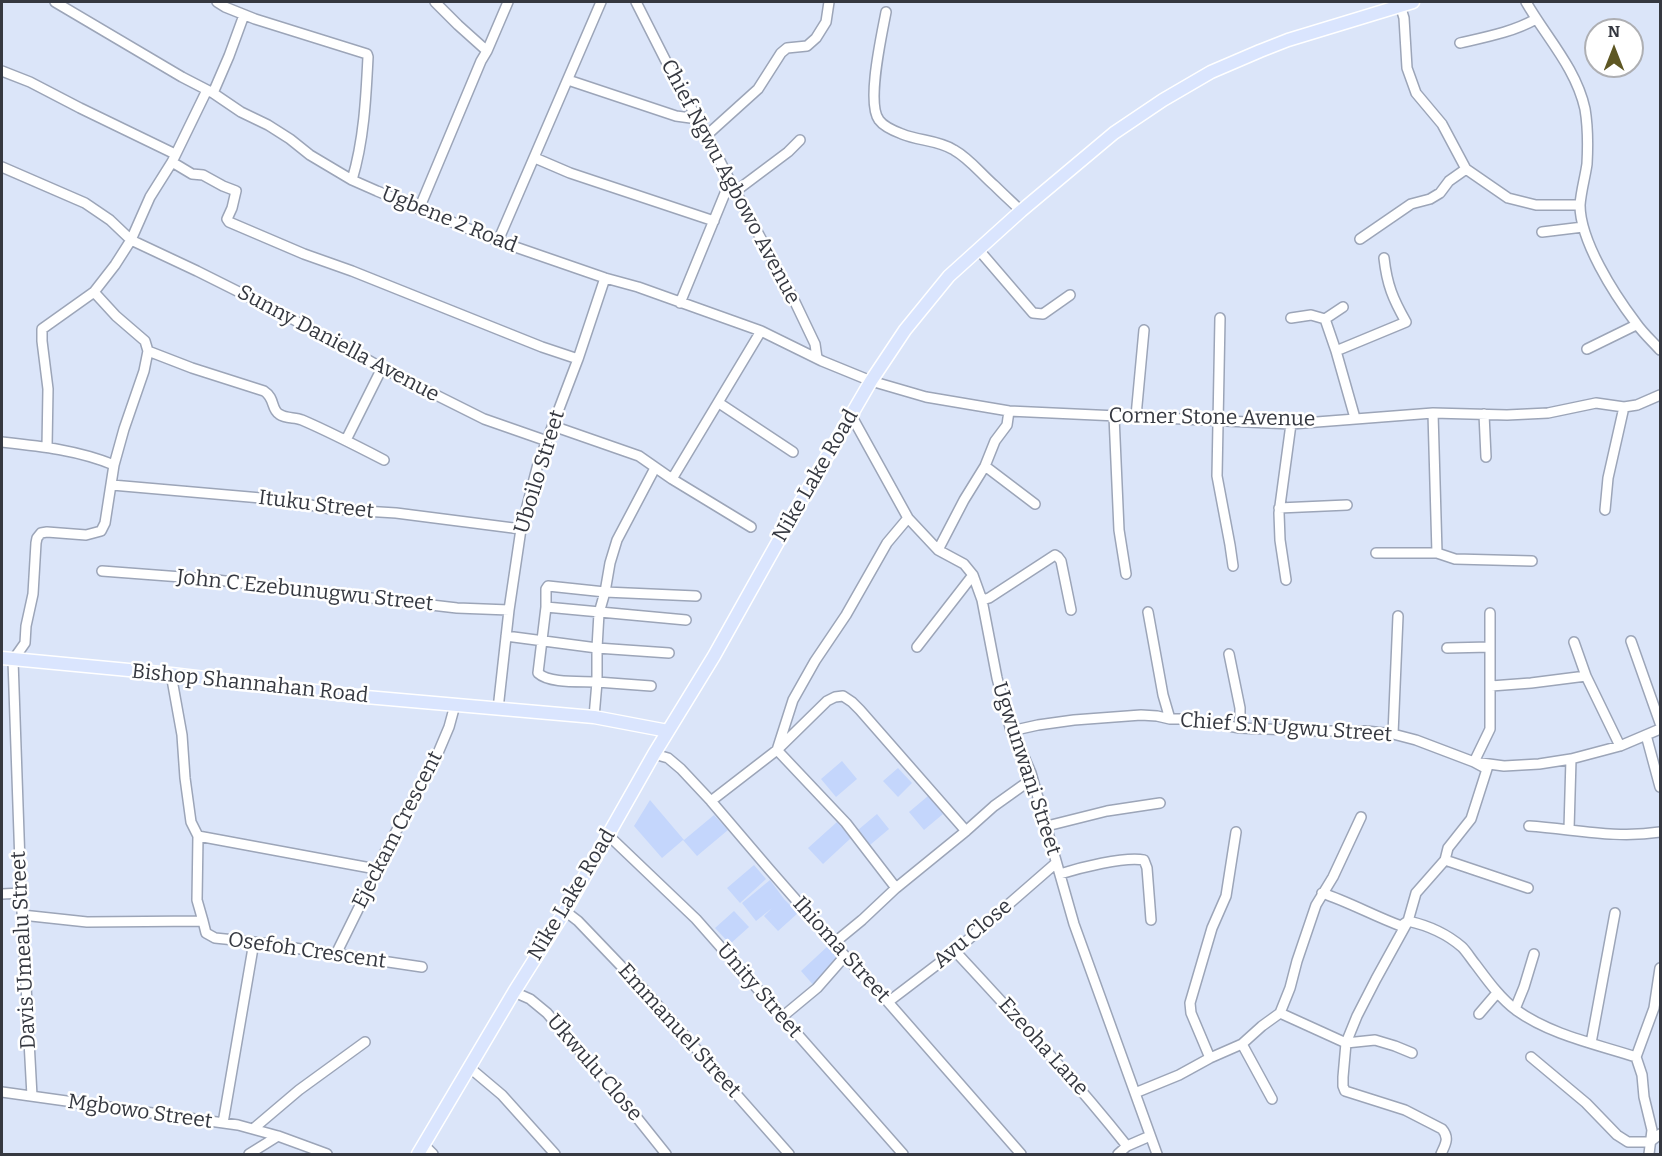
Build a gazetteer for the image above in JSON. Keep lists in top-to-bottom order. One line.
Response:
{"streets":{"main road":["Nike Lake Road","Bishop Shannahan Road"],"street":["Chief Ngwu Agbowo Avenue","Ugbene 2 Road","Sunny Daniella Avenue","Corner Stone Avenue","Uboilo Street","Ituku Street","John C Ezebunugwu Street","Chief S.N Ugwu Street","Ugwunwani Street","Ejeckam Crescent","Avu Close","Davis Umealu Street","Ihioma Street","Osefoh Crescent","Unity Street","Emmanuel Street","Ezeoha Lane","Ukwulu Close","Mgbowo Street"]},"crossings":[["Chief Ngwu Agbowo Avenue","Ugbene 2 Road"],["Ugbene 2 Road","Corner Stone Avenue"],["Ugbene 2 Road","Uboilo Street"],["Ugbene 2 Road","Nike Lake Road"],["Sunny Daniella Avenue","Uboilo Street"],["Corner Stone Avenue","Nike Lake Road"],["Uboilo Street","Ituku Street"],["Uboilo Street","John C Ezebunugwu Street"],["Uboilo Street","Bishop Shannahan Road"],["Nike Lake Road","Bishop Shannahan Road"],["Nike Lake Road","Ihioma Street"],["Nike Lake Road","Unity Street"],["Nike Lake Road","Emmanuel Street"],["Nike Lake Road","Ukwulu Close"],["Bishop Shannahan Road","Ejeckam Crescent"],["Bishop Shannahan Road","Davis Umealu Street"],["Chief S.N Ugwu Street","Ugwunwani Street"],["Ugwunwani Street","Avu Close"],["Ejeckam Crescent","Osefoh Crescent"],["Avu Close","Ihioma Street"],["Avu Close","Ezeoha Lane"],["Davis Umealu Street","Osefoh Crescent"],["Davis Umealu Street","Mgbowo Street"]],"north":"top"}
